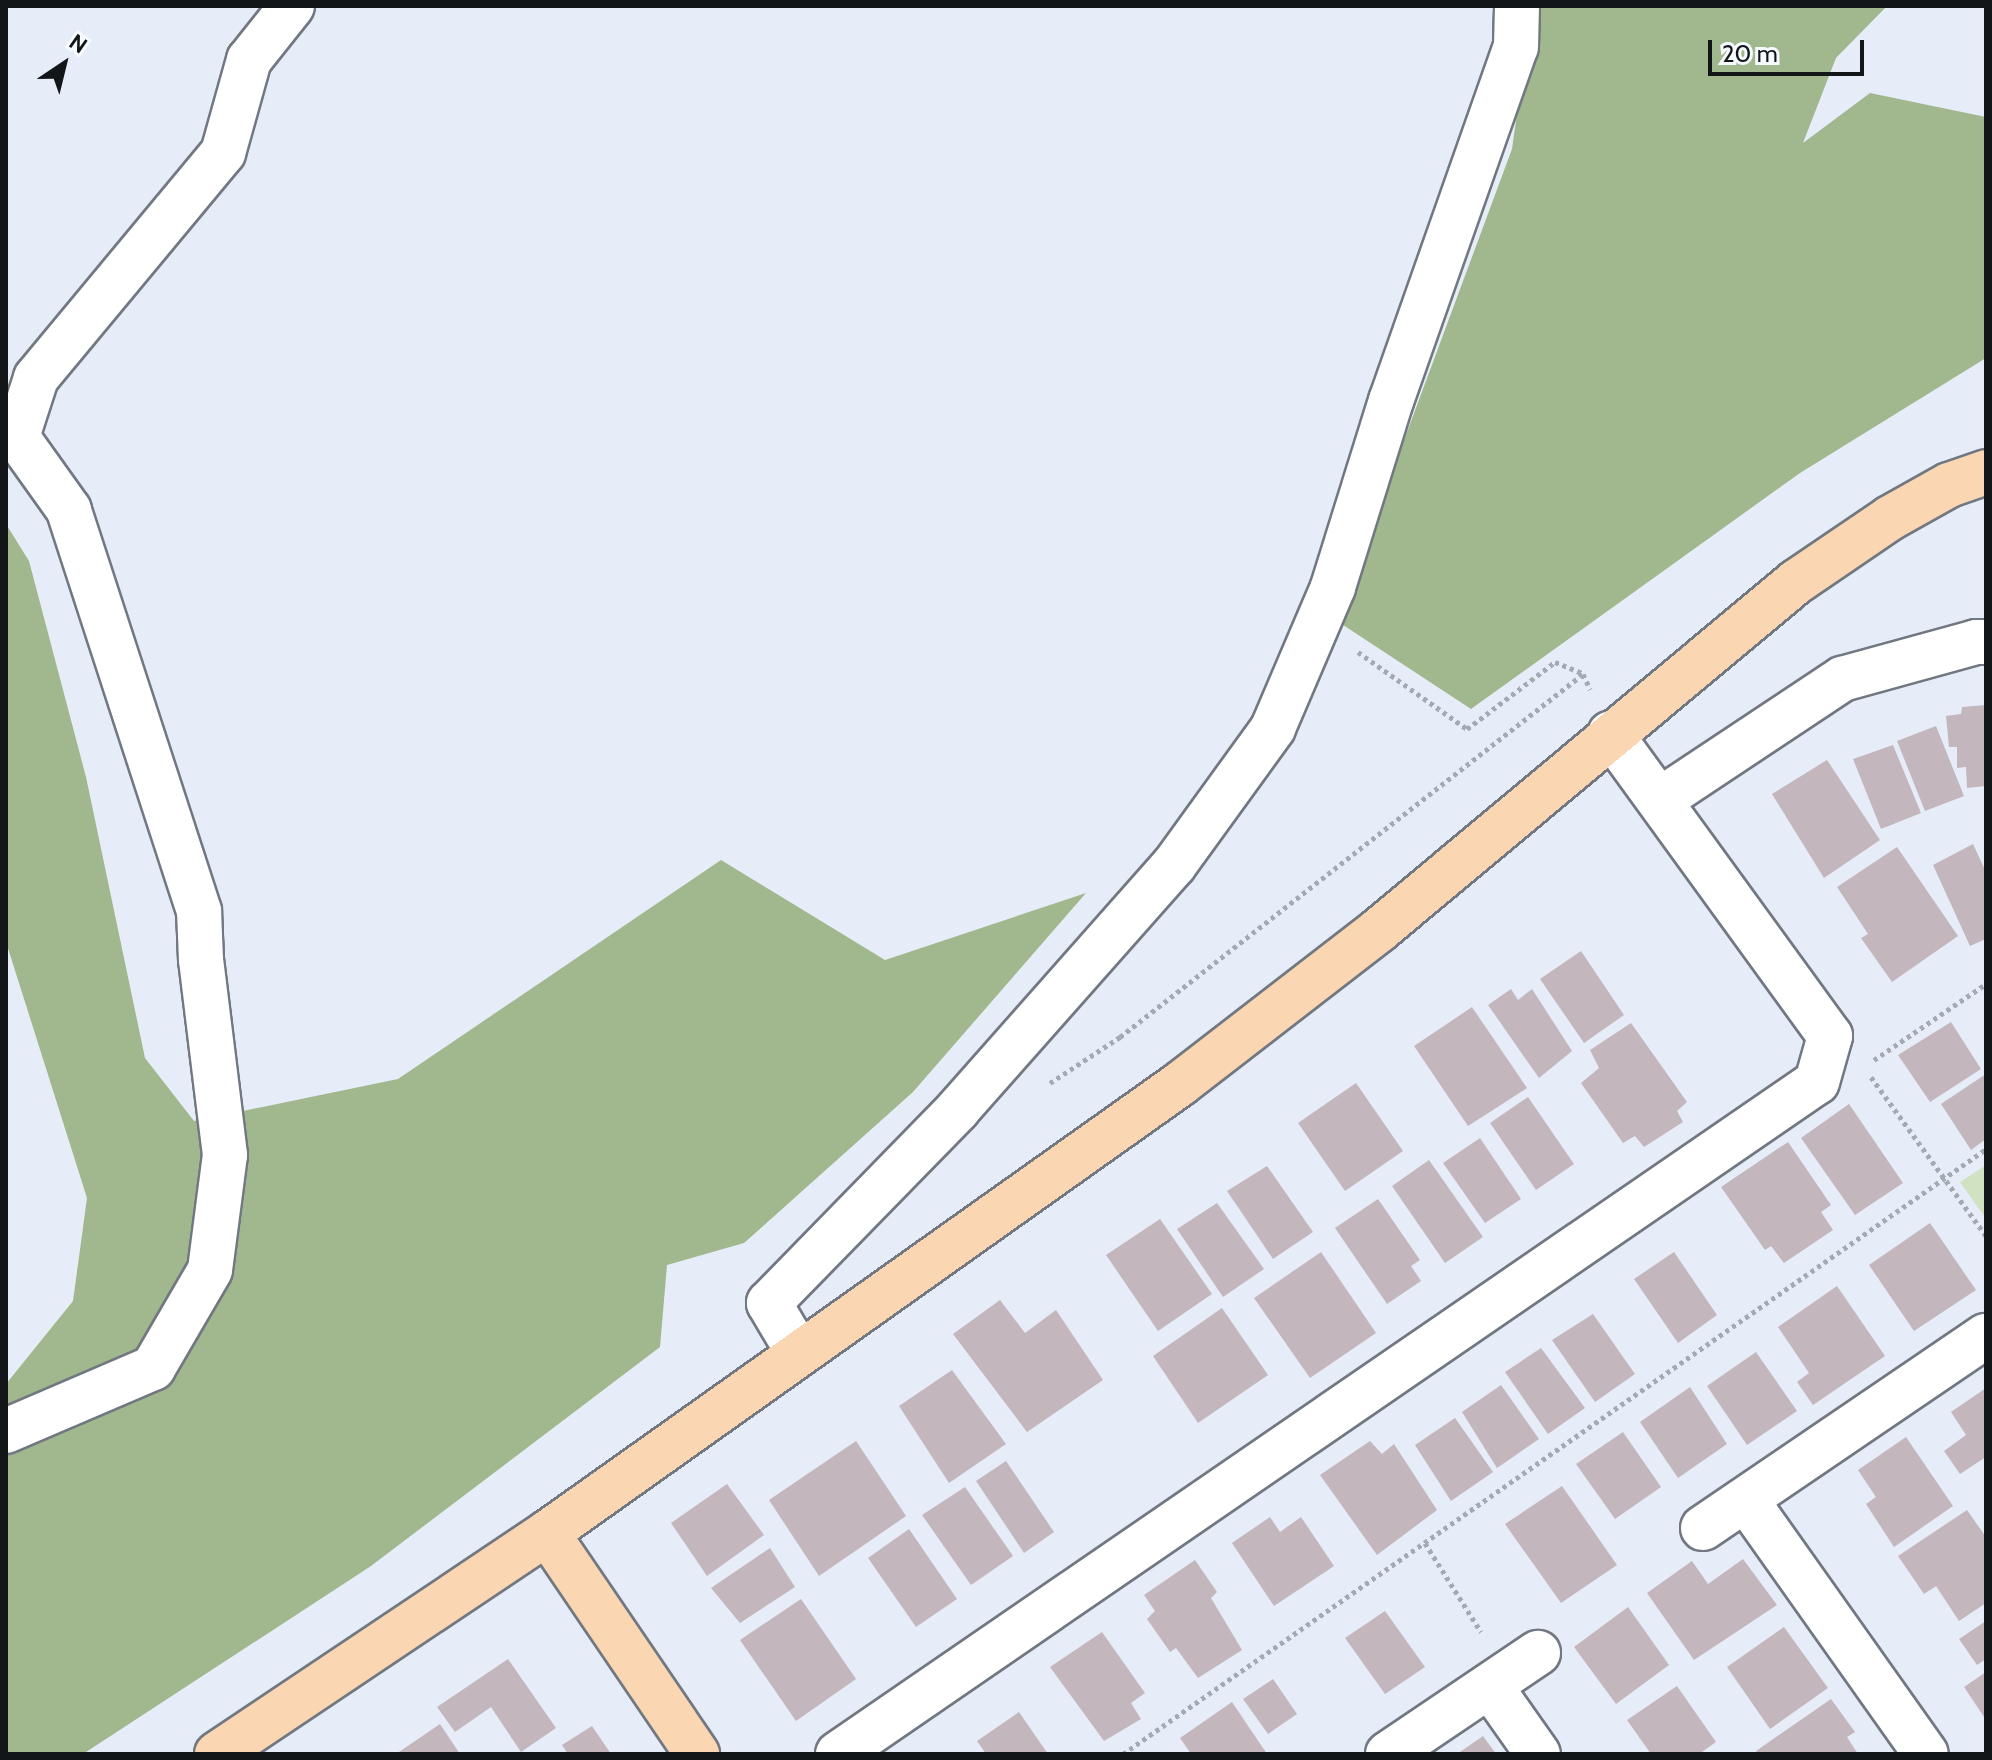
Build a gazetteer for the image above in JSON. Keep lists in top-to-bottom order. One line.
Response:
{"scale_bar":"20 m","north":"top right"}
